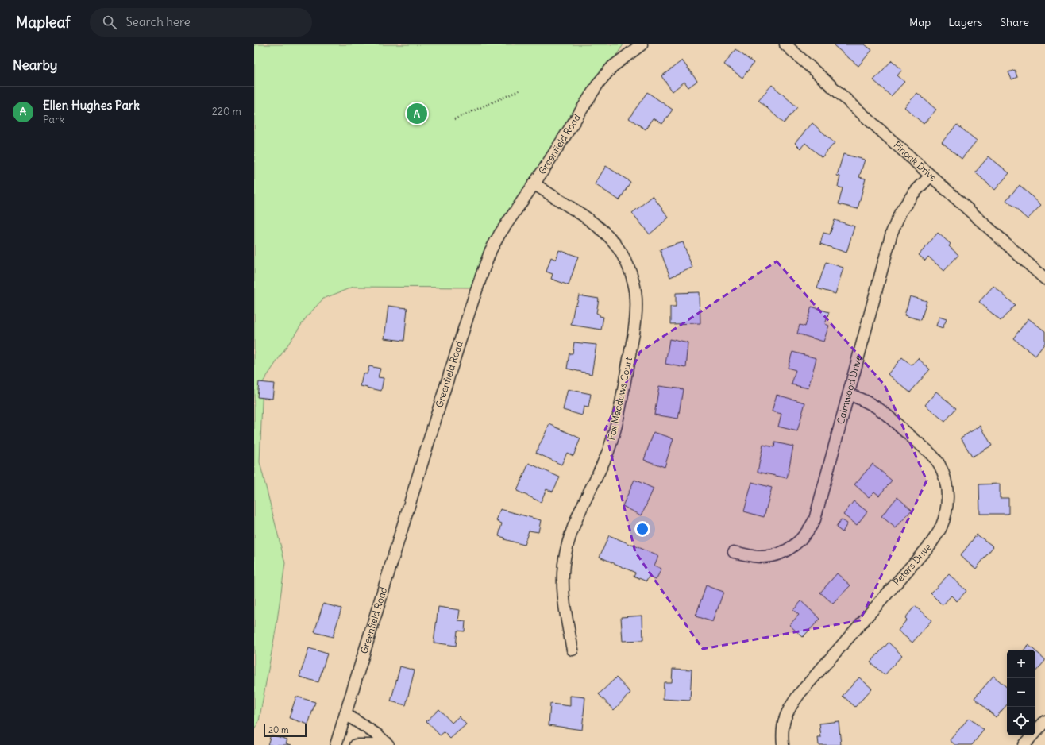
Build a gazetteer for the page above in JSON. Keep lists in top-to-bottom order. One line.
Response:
{"streets":{"street":["Greenfield Road","Pinoak Drive","Calmwood Drive","Fox Meadows Court","Peters Drive"]},"crossings":[["Greenfield Road","Fox Meadows Court"],["Pinoak Drive","Calmwood Drive"],["Calmwood Drive","Peters Drive"]],"scale_bar":"20 m","page":{"header":"Mapleaf","search":"Search here","nav":["Map","Layers","Share"],"heading":"Nearby","list":[{"mark":"A","name":"Ellen Hughes Park","note":"Park","value":"220 m"}],"pins":"A","map_buttons":["+","−"],"scale":"20 m"}}
